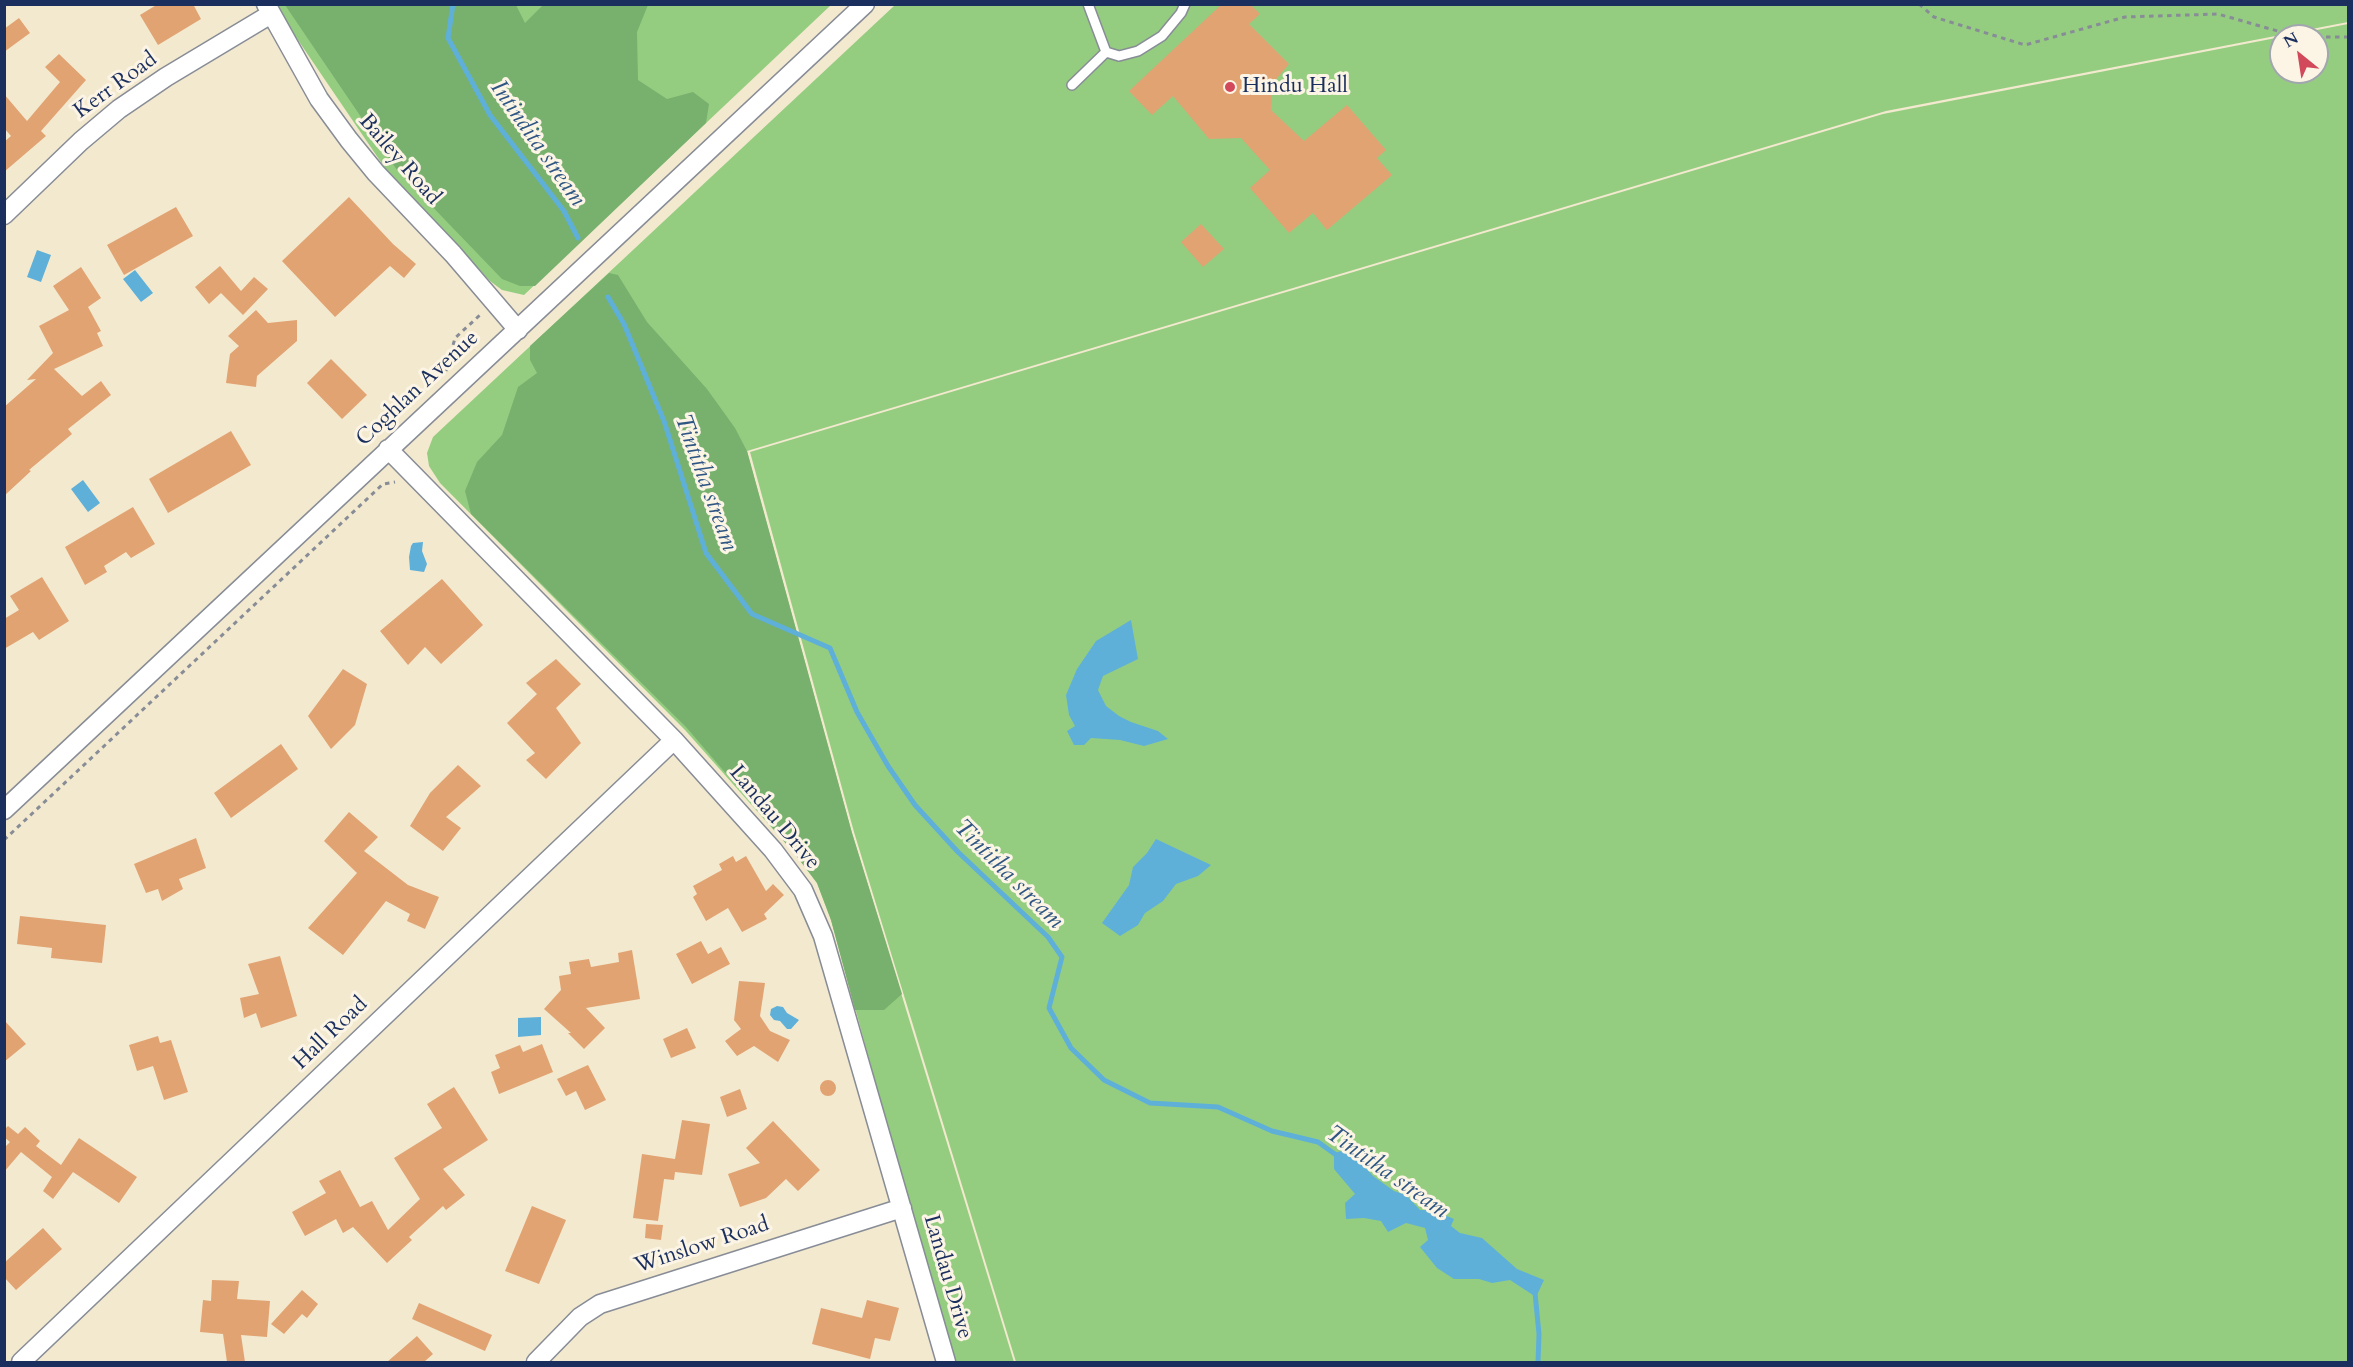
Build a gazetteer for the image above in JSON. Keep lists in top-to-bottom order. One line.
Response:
{"streets":{"street":["Kerr Road","Bailey Road","Coghlan Avenue","Landau Drive","Hall Road","Winslow Road"]},"crossings":[["Kerr Road","Bailey Road"],["Bailey Road","Coghlan Avenue"],["Coghlan Avenue","Landau Drive"],["Landau Drive","Hall Road"],["Landau Drive","Winslow Road"]],"water":["Intindita stream","Tintitha stream"],"places":["Hindu Hall"],"north":"top left"}
